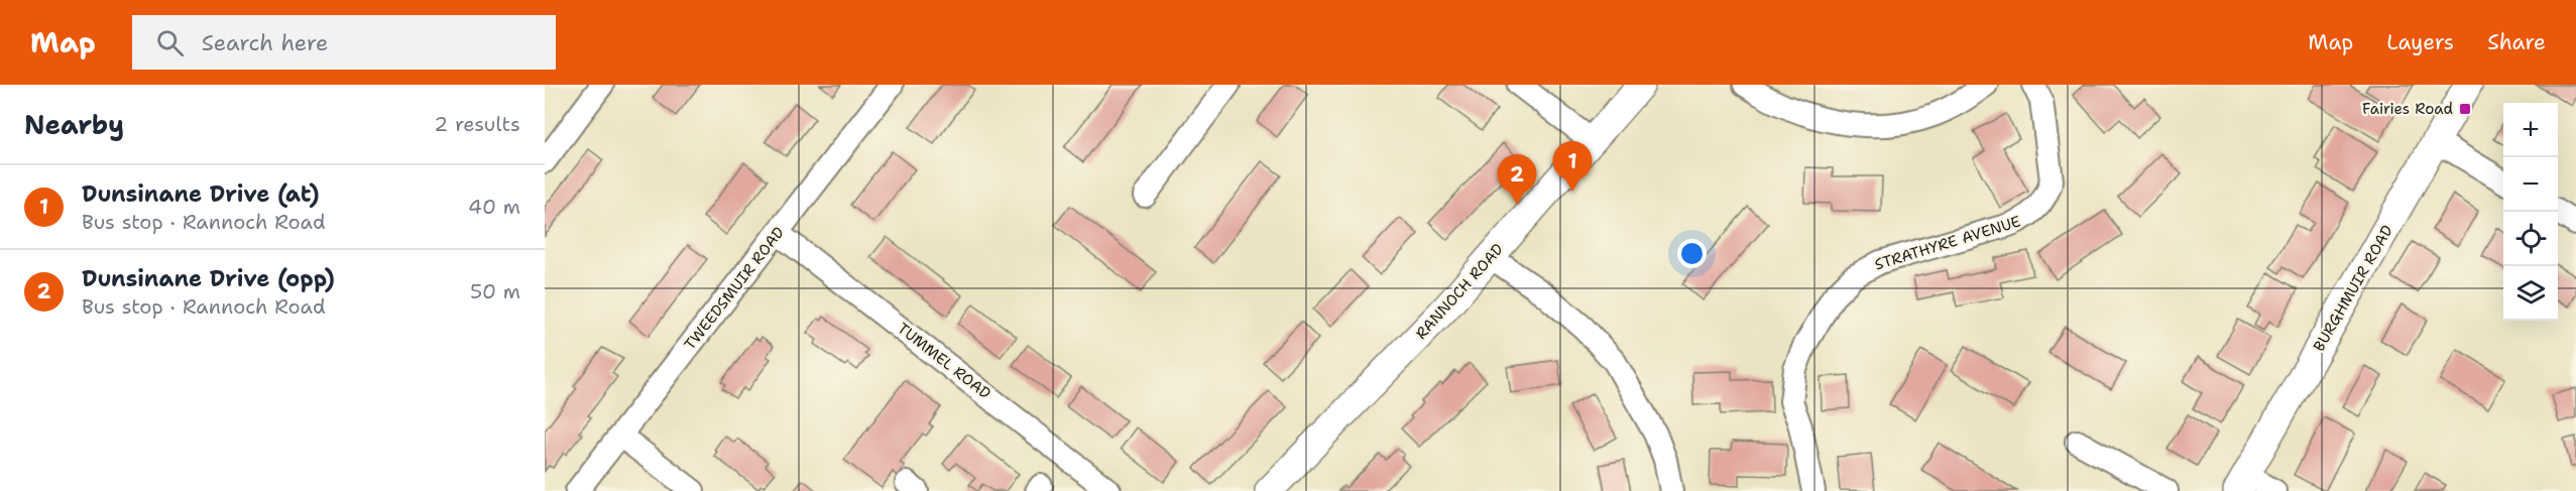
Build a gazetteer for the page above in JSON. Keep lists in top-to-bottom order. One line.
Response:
{"streets":{"street":["STRATHYRE AVENUE","TWEEDSMUIR ROAD","BURGHMUIR ROAD","RANNOCH ROAD","TUMMEL ROAD"]},"crossings":[["TWEEDSMUIR ROAD","TUMMEL ROAD"]],"places":{"transit":["Fairies Road"]},"page":{"header":"Map","search":"Search here","nav":["Map","Layers","Share"],"heading":["Nearby","2 results"],"map_buttons":["+","−"],"pins":["1","2"],"list":[{"mark":"1","name":"Dunsinane Drive (at)","note":"Bus stop · Rannoch Road","value":"40 m"},{"mark":"2","name":"Dunsinane Drive (opp)","note":"Bus stop · Rannoch Road","value":"50 m"}]}}
